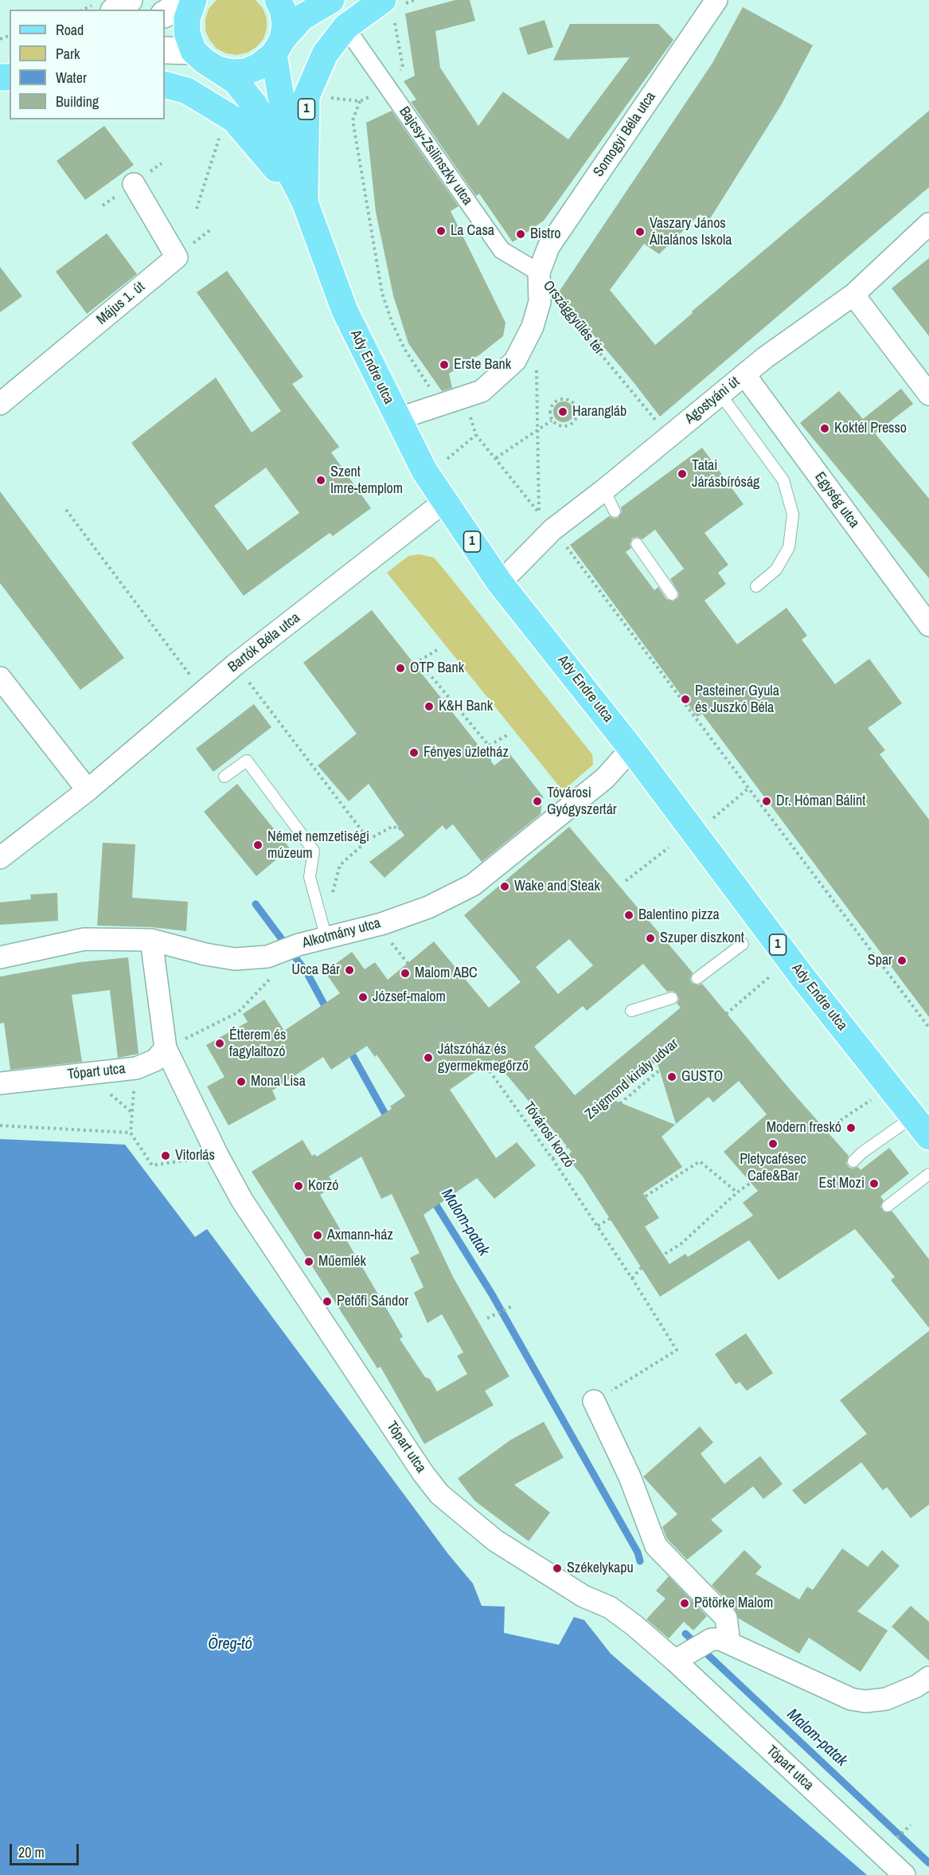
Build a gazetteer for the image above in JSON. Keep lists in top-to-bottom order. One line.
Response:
{"streets":{"main road":["1","Ady Endre utca"],"street":["Somogyi Béla utca","Bajcsy-Zsilinszky utca","Május 1. út","Országgyűlés tér","Agostyáni út","Egység utca","Bartók Béla utca","Alkotmány utca","Tópart utca"],"path":["Zsigmond király udvar","Tóvárosi korzó"]},"crossings":[["1","Bajcsy-Zsilinszky utca"],["1","Ady Endre utca"],["Somogyi Béla utca","Bajcsy-Zsilinszky utca"],["Somogyi Béla utca","Országgyűlés tér"],["Bajcsy-Zsilinszky utca","Országgyűlés tér"],["Országgyűlés tér","Ady Endre utca"],["Ady Endre utca","Agostyáni út"],["Ady Endre utca","Bartók Béla utca"],["Ady Endre utca","Alkotmány utca"],["Agostyáni út","Egység utca"],["Alkotmány utca","Tópart utca"]],"water":["Malom-patak","Öreg-tó"],"places":["La Casa","Vaszary János Általános Iskola","Bistro","Erste Bank","Harangláb","Koktél Presso","Tatai Járásbíróság","Szent Imre-templom","OTP Bank","Pasteiner Gyula és Juszkó Béla","K&H Bank","Fényes üzletház","Tóvárosi Gyógyszertár","Dr. Hóman Bálint","Német nemzetiségi múzeum","Wake and Steak","Balentino pizza","Szuper diszkont","Spar","Ucca Bár","Malom ABC","József-malom","Étterem és fagylaltozó","Játszóház és gyermekmegőrző","GUSTO","Mona Lisa","Modern freskó","Pletycafésec Cafe&Bar","Vitorlás","Est Mozi","Korzó","Axmann-ház","Műemlék","Petőfi Sándor","Székelykapu","Pötörke Malom"],"legend":["Road","Park","Water","Building"],"scale_bar":"20 m"}
